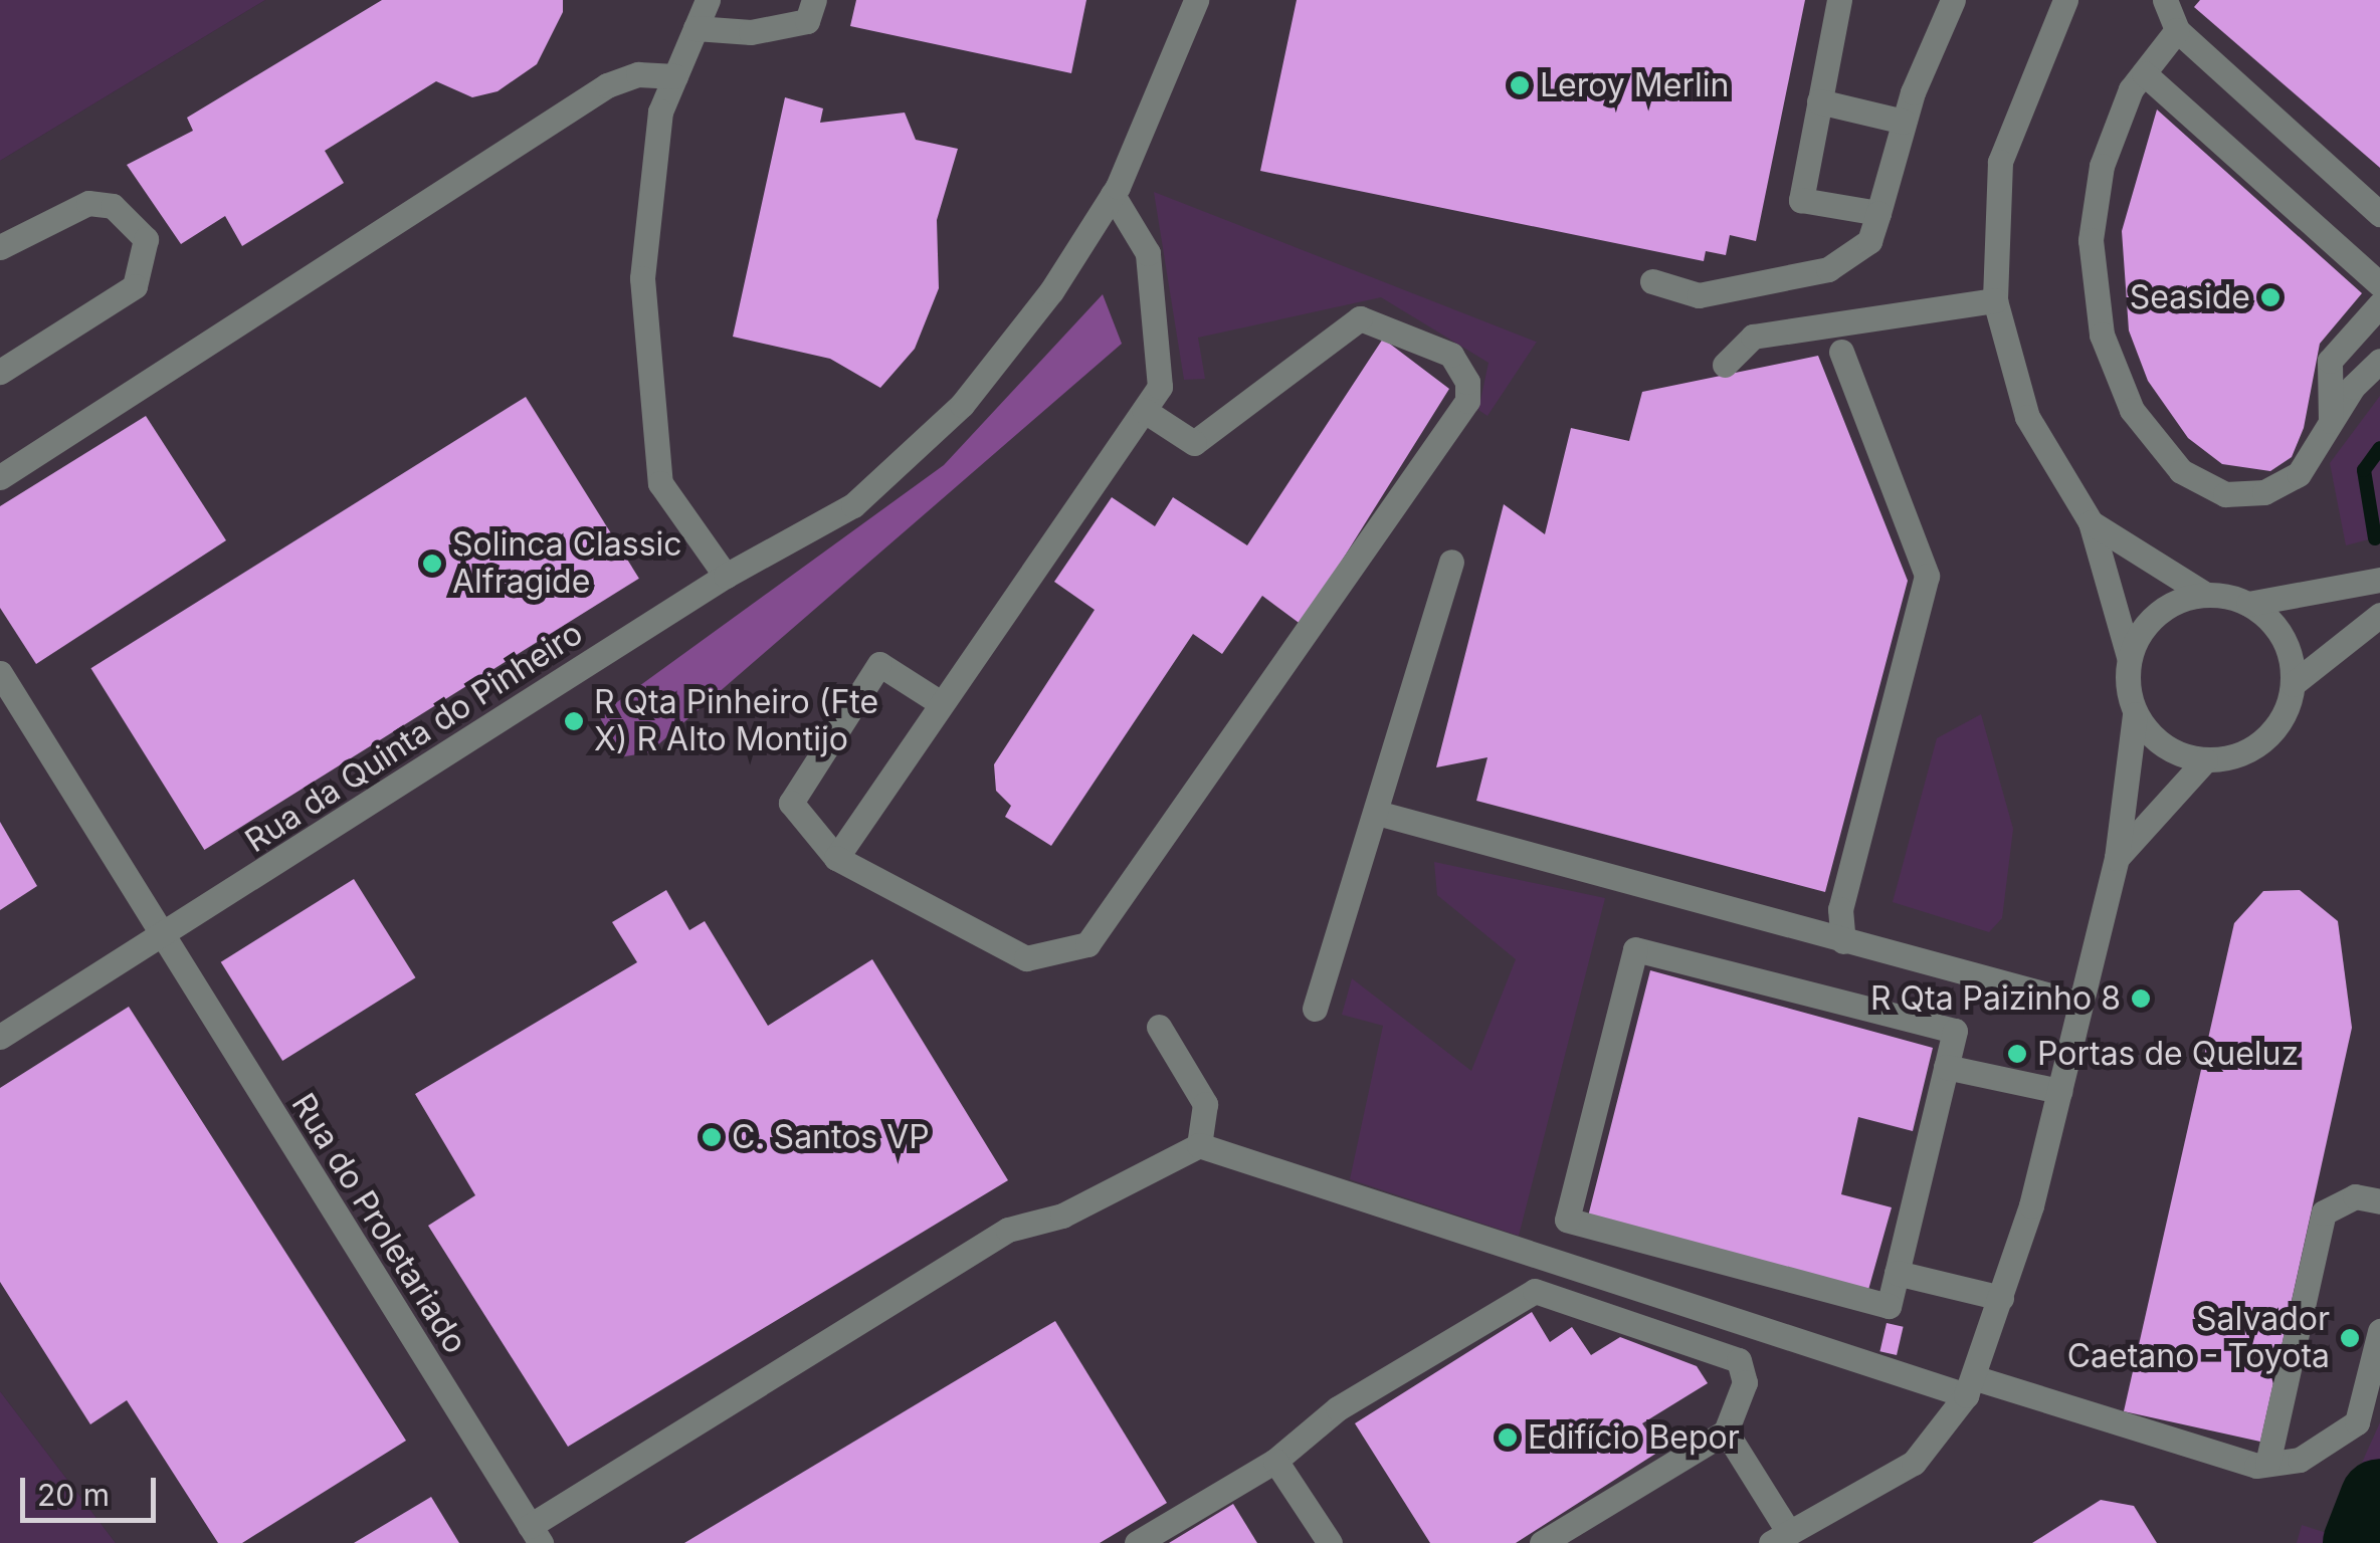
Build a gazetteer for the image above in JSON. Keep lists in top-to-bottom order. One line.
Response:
{"streets":{"street":["Rua da Quinta do Pinheiro","Rua do Proletariado"]},"crossings":[["Rua da Quinta do Pinheiro","Rua do Proletariado"]],"places":["Leroy Merlin","Seaside","Solinca Classic Alfragide","R Qta Pinheiro (Fte X) R Alto Montijo","R Qta Paizinho 8","Portas de Queluz","C. Santos VP","Salvador Caetano - Toyota","Edifício Bepor"],"scale_bar":"20 m"}
